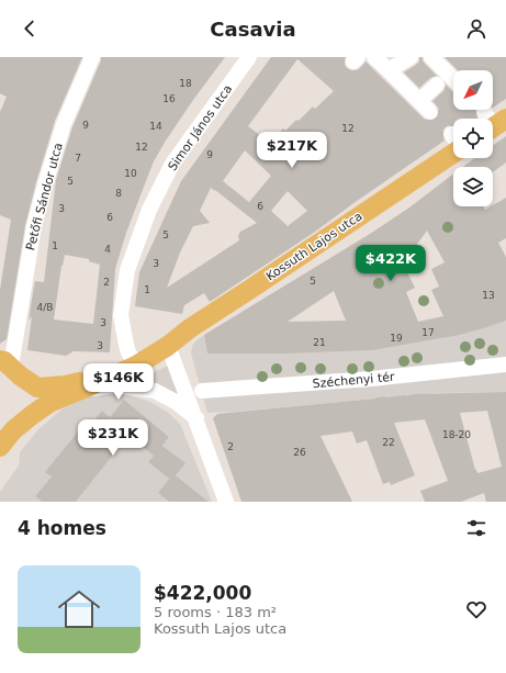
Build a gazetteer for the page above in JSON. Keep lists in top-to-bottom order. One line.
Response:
{"streets":{"main road":["Kossuth Lajos utca"],"street":["Simor János utca","Petőfi Sándor utca","Széchenyi tér"]},"crossings":[["Simor János utca","Kossuth Lajos utca"]],"house_numbers":["18","16","9","14","12","12","9","7","10","5","8","6","3","6","5","1","4","3","5","2","1","13","4/B","3","17","19","21","3","18-20","22","2","26"],"north":"bottom left","page":{"header":"Casavia","price":["$217K","$422K","$146K","$231K"],"heading":"4 homes","list":[{"name":"$422,000","note":"5 rooms · 183 m² · Kossuth Lajos utca"}]}}
